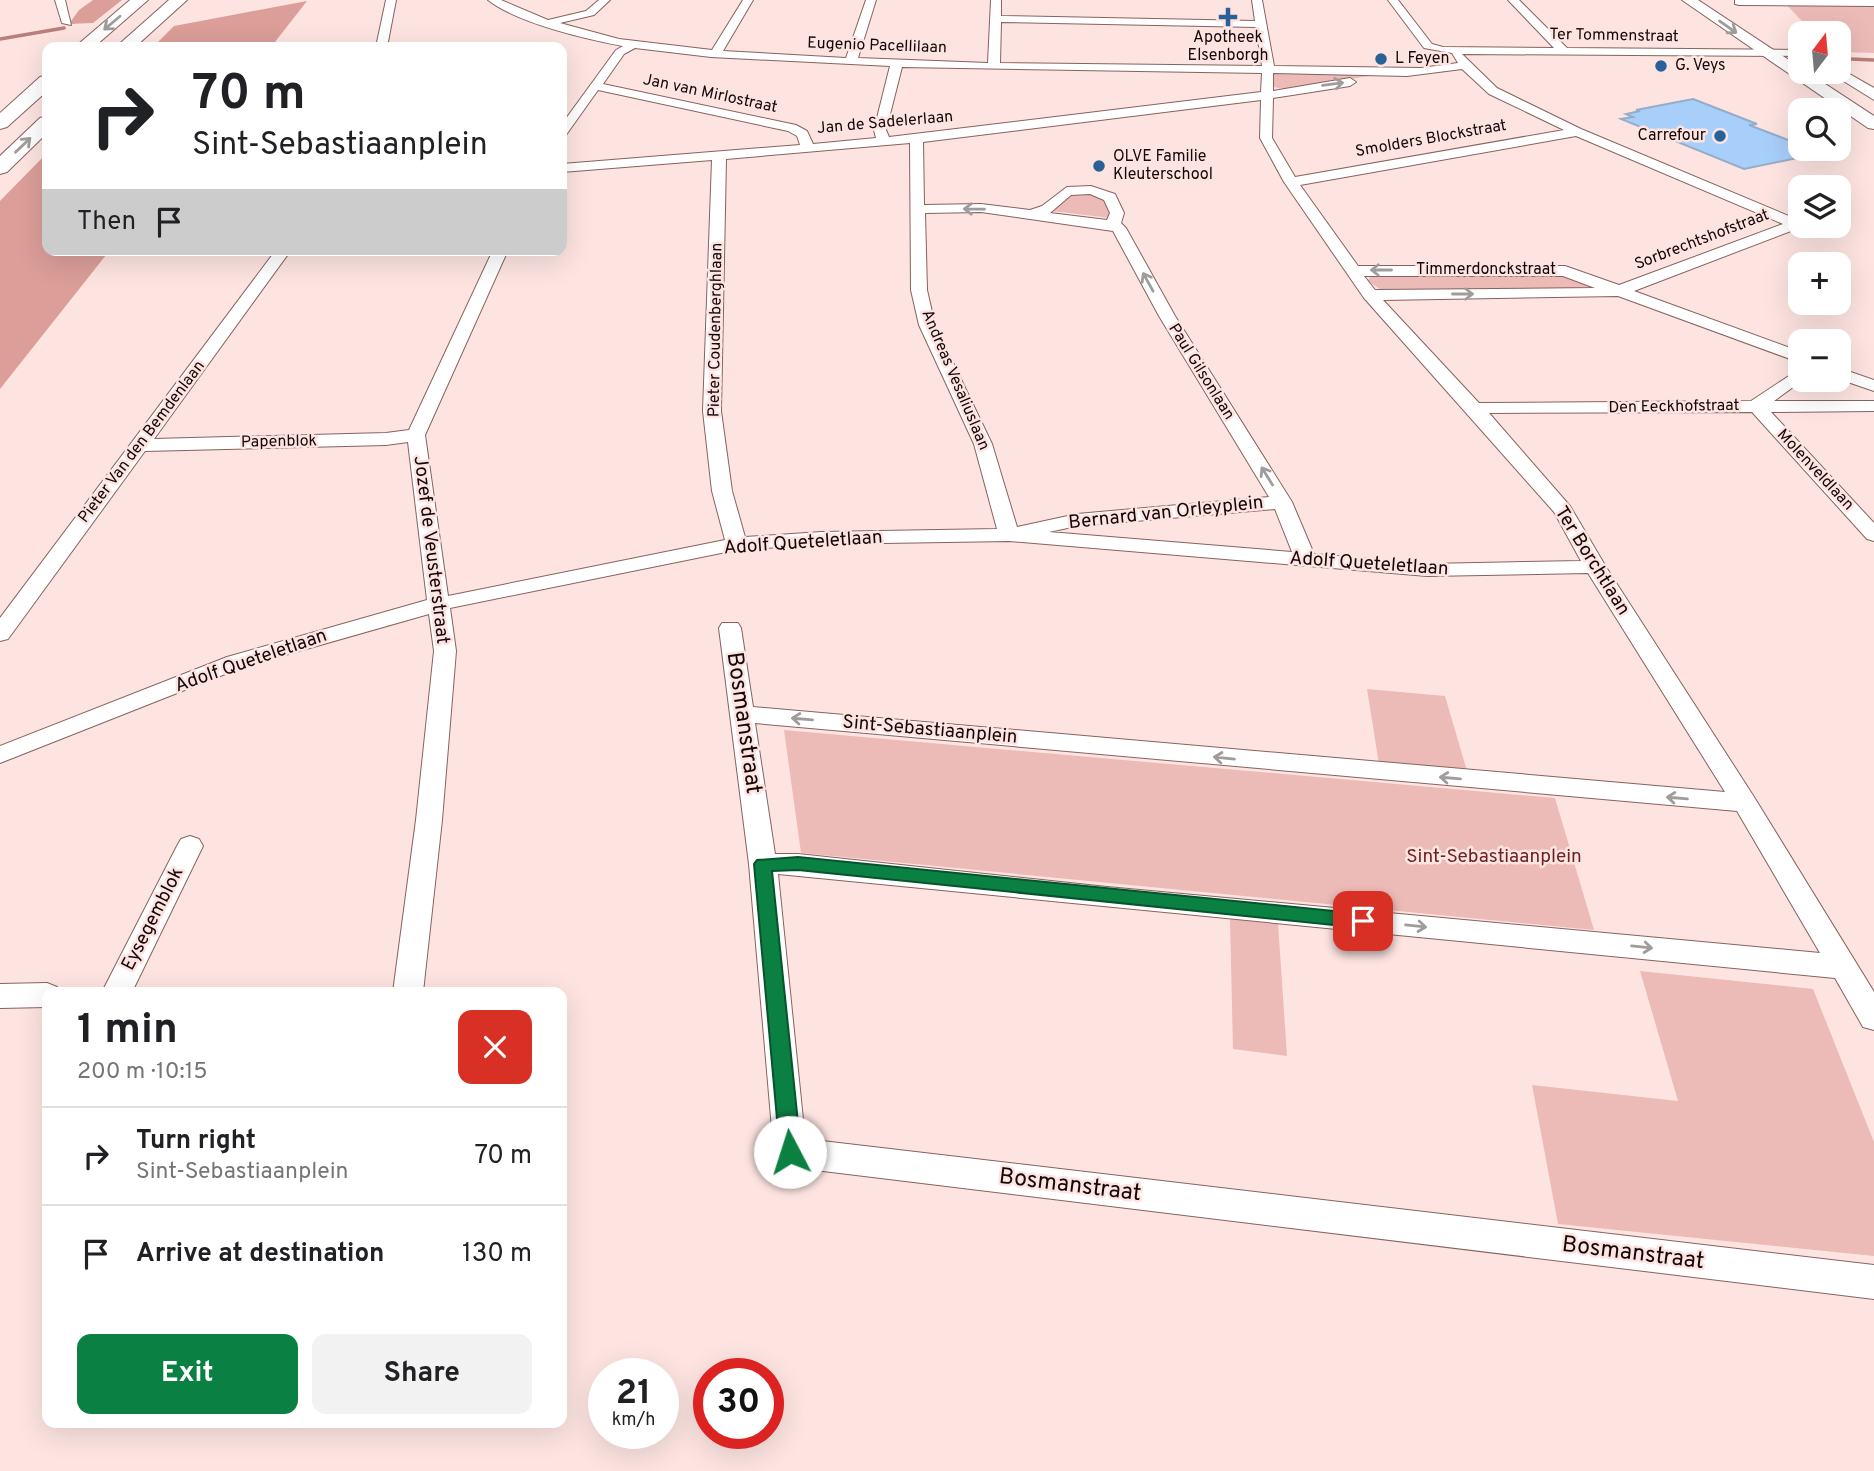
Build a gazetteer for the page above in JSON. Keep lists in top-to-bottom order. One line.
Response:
{"streets":{"street":["Ter Tommenstraat","Eugenio Pacellilaan","Jan van Mirlostraat","Jan de Sadelerlaan","Smolders Blockstraat","Sorbrechtshofstraat","Timmerdonckstraat","Pieter Coudenberghlaan","Paul Gilsonlaan","Andreas Vesaliuslaan","Den Eeckhofstraat","Pieter Van den Bemdenlaan","Papenblok","Molenveldlaan","Bernard van Orleyplein","Adolf Queteletlaan","Jozef de Veusterstraat","Ter Borchtlaan","Bosmanstraat","Sint-Sebastiaanplein","Eysegemblok"]},"crossings":[["Eugenio Pacellilaan","Jan de Sadelerlaan"],["Eugenio Pacellilaan","Ter Borchtlaan"],["Jan van Mirlostraat","Jan de Sadelerlaan"],["Jan de Sadelerlaan","Pieter Coudenberghlaan"],["Jan de Sadelerlaan","Andreas Vesaliuslaan"],["Jan de Sadelerlaan","Ter Borchtlaan"],["Smolders Blockstraat","Ter Borchtlaan"],["Sorbrechtshofstraat","Timmerdonckstraat"],["Timmerdonckstraat","Ter Borchtlaan"],["Pieter Coudenberghlaan","Adolf Queteletlaan"],["Paul Gilsonlaan","Bernard van Orleyplein"],["Paul Gilsonlaan","Adolf Queteletlaan"],["Andreas Vesaliuslaan","Bernard van Orleyplein"],["Andreas Vesaliuslaan","Adolf Queteletlaan"],["Den Eeckhofstraat","Molenveldlaan"],["Den Eeckhofstraat","Ter Borchtlaan"],["Pieter Van den Bemdenlaan","Papenblok"],["Papenblok","Jozef de Veusterstraat"],["Bernard van Orleyplein","Adolf Queteletlaan"],["Adolf Queteletlaan","Jozef de Veusterstraat"],["Adolf Queteletlaan","Ter Borchtlaan"],["Ter Borchtlaan","Sint-Sebastiaanplein"],["Bosmanstraat","Sint-Sebastiaanplein"]],"one_way":["Paul Gilsonlaan"],"parks":["Sint-Sebastiaanplein"],"places":{"health":["Apotheek Elsenborgh"],"other":["L Feyen","G. Veys","Carrefour","OLVE Familie Kleuterschool"]},"north":"top","page":{"map_buttons":["+","−"],"turn":["70 m","Sint-Sebastiaanplein"],"then":"Then","heading":["1 min","200 m · 10:15"],"list":[{"name":"Turn right","note":"Sint-Sebastiaanplein","value":"70 m"},{"name":"Arrive at destination","value":"130 m"}],"buttons":["Exit","Share"],"speed":"21 km/h","limit":"30"}}
